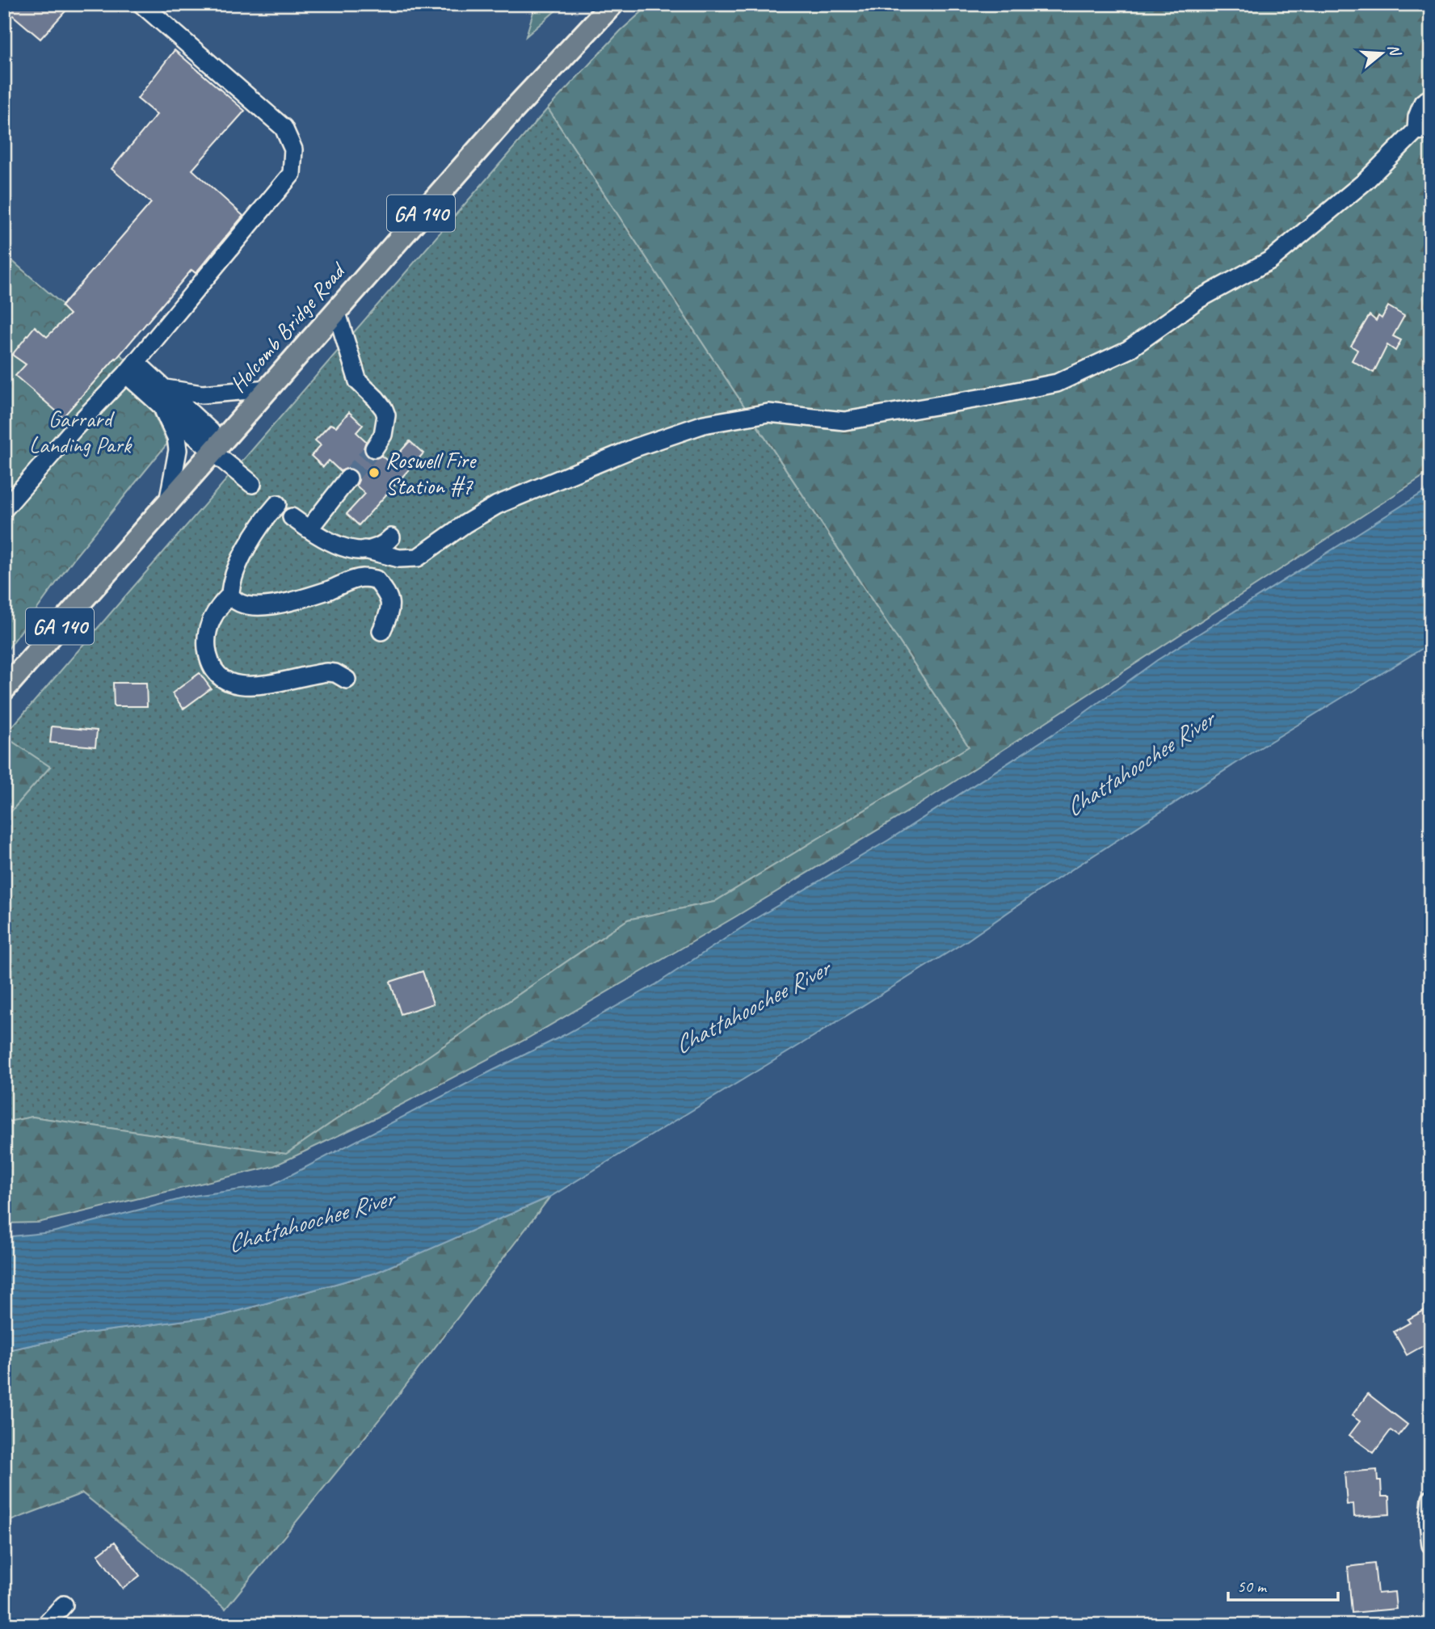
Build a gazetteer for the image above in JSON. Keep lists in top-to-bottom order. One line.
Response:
{"streets":{"main road":["GA 140","Holcomb Bridge Road"]},"water":["Chattahoochee River"],"parks":["Garrard Landing Park"],"places":["Roswell Fire Station #7"],"scale_bar":"50 m","north":"right"}
